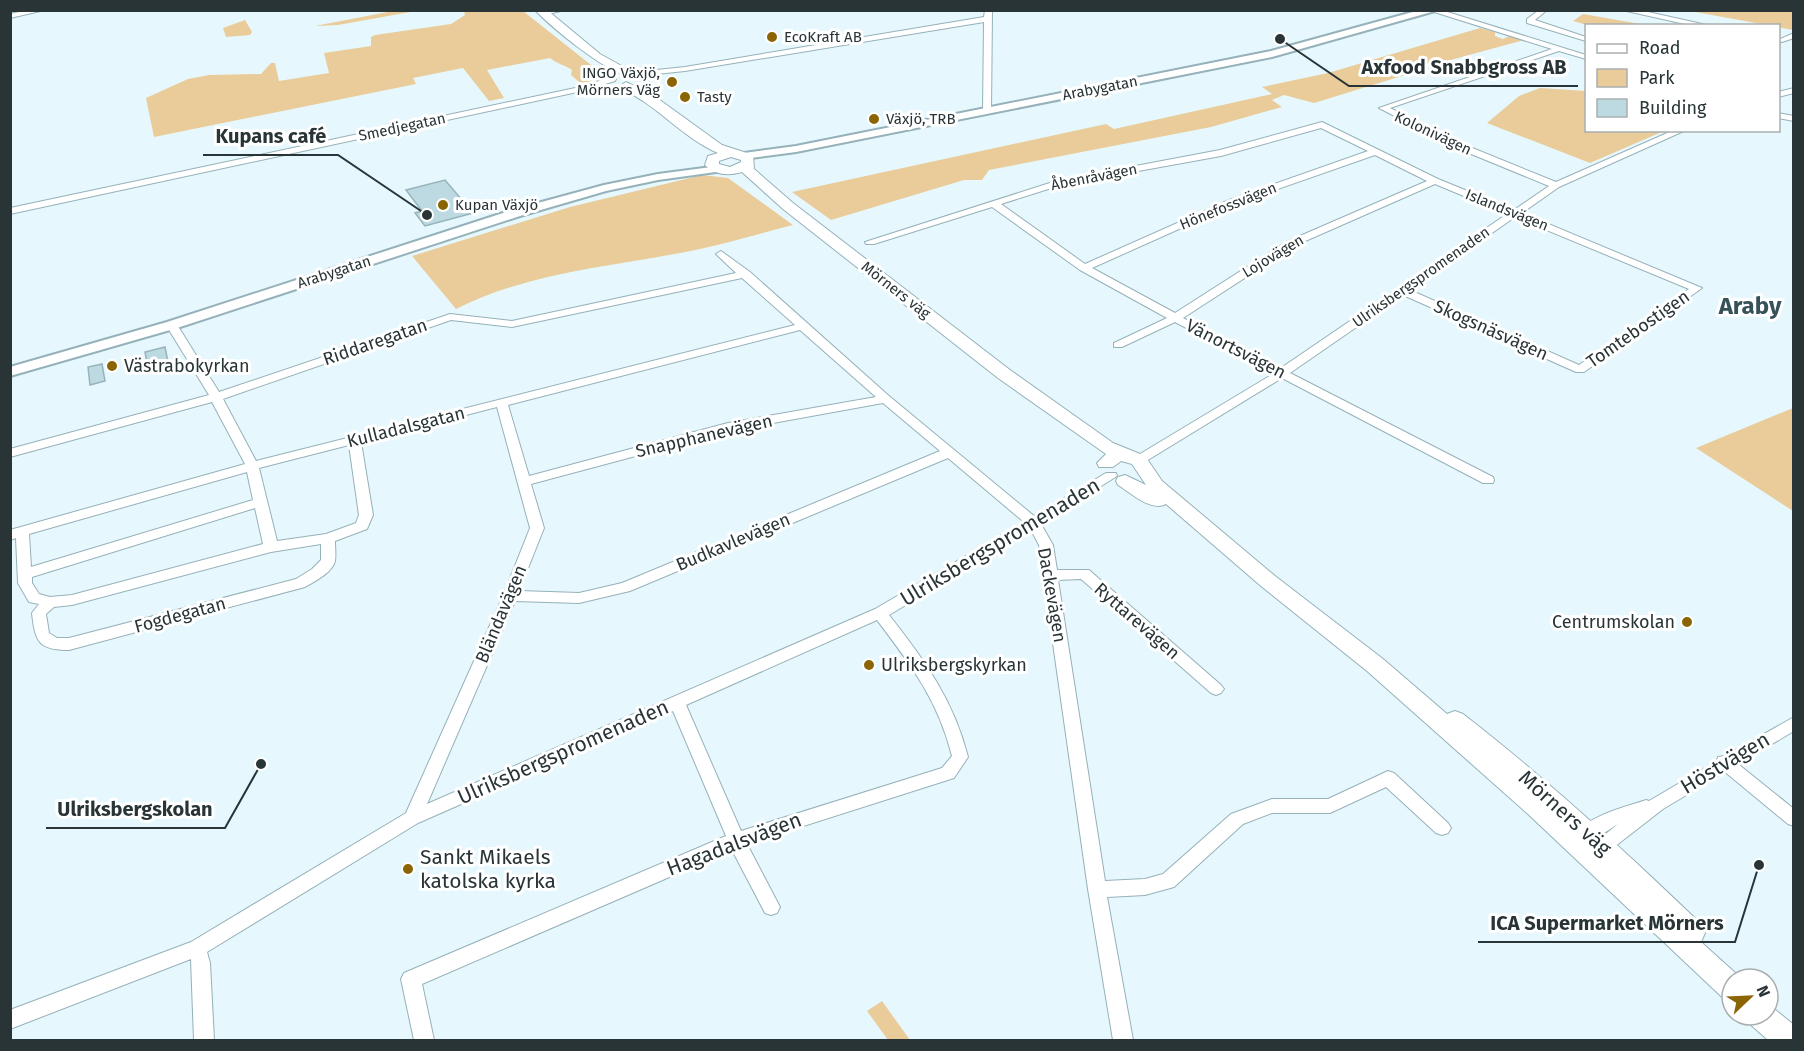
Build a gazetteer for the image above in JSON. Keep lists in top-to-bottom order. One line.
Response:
{"streets":{"main road":["Mörners väg"],"street":["Arabygatan","Smedjegatan","Kolonivägen","Åbenråvägen","Hönefossvägen","Islandsvägen","Lojovägen","Ulriksbergspromenaden","Tomtebostigen","Skogsnäsvägen","Riddaregatan","Vänortsvägen","Kulladalsgatan","Snapphanevägen","Budkavlevägen","Dackevägen","Bländavägen","Fogdegatan","Ryttarevägen","Höstvägen","Hagadalsvägen"]},"crossings":[["Arabygatan","Mörners väg"],["Smedjegatan","Mörners väg"],["Kolonivägen","Ulriksbergspromenaden"],["Åbenråvägen","Islandsvägen"],["Åbenråvägen","Vänortsvägen"],["Hönefossvägen","Islandsvägen"],["Hönefossvägen","Vänortsvägen"],["Islandsvägen","Lojovägen"],["Islandsvägen","Ulriksbergspromenaden"],["Islandsvägen","Tomtebostigen"],["Lojovägen","Vänortsvägen"],["Ulriksbergspromenaden","Mörners väg"],["Ulriksbergspromenaden","Skogsnäsvägen"],["Ulriksbergspromenaden","Vänortsvägen"],["Ulriksbergspromenaden","Dackevägen"],["Ulriksbergspromenaden","Bländavägen"],["Ulriksbergspromenaden","Hagadalsvägen"],["Mörners väg","Höstvägen"],["Tomtebostigen","Skogsnäsvägen"],["Riddaregatan","Dackevägen"],["Kulladalsgatan","Dackevägen"],["Kulladalsgatan","Bländavägen"],["Snapphanevägen","Dackevägen"],["Snapphanevägen","Bländavägen"],["Budkavlevägen","Dackevägen"],["Budkavlevägen","Bländavägen"],["Dackevägen","Ryttarevägen"]],"districts":["Araby"],"places":["EcoKraft AB","Axfood Snabbgross AB","INGO Växjö, Mörners Väg","Tasty","Växjö, TRB","Kupan Växjö","Kupans café","Västrabokyrkan","Centrumskolan","Ulriksbergskyrkan","Ulriksbergskolan","ICA Supermarket Mörners","Sankt Mikaels katolska kyrka"],"legend":["Road","Park","Building"],"north":"top right"}
